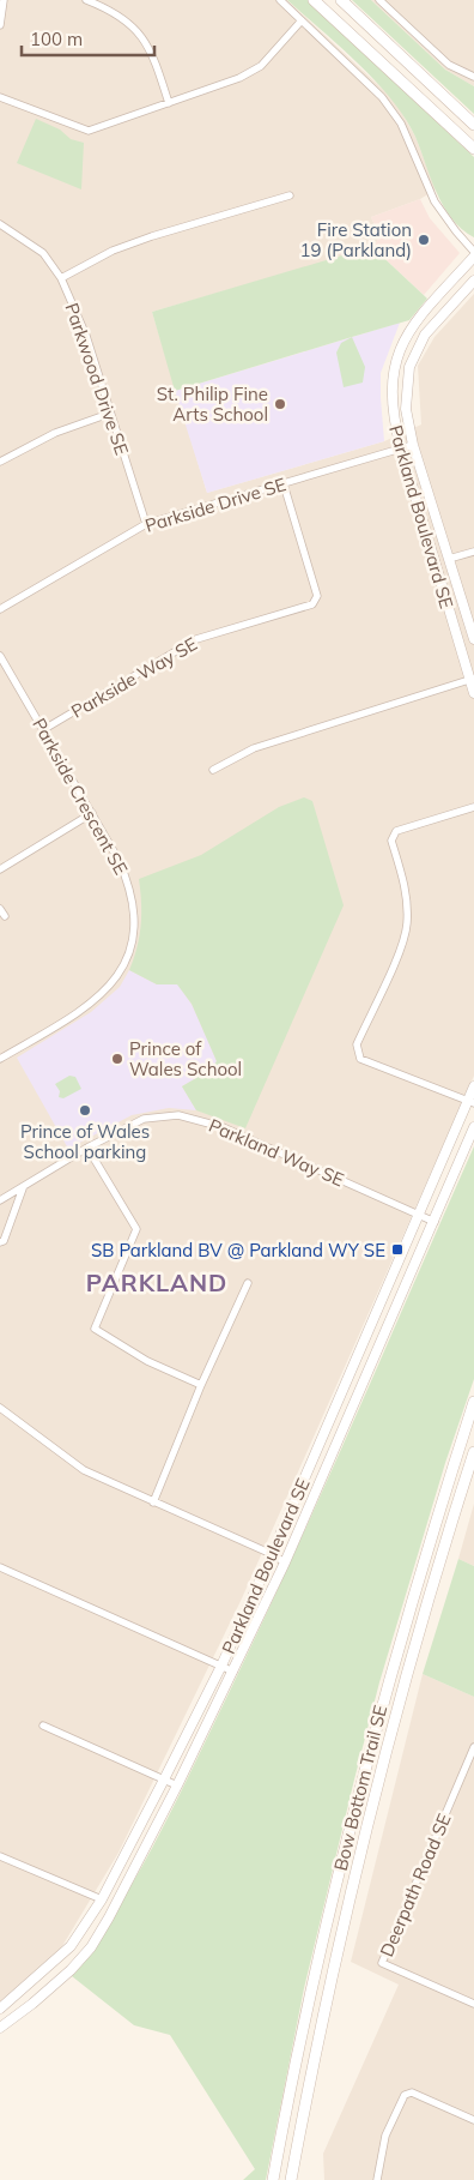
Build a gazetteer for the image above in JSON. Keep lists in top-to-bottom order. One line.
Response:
{"streets":{"main road":["Bow Bottom Trail SE"],"street":["Parkwood Drive SE","Parkside Drive SE","Parkland Boulevard SE","Parkside Way SE","Parkside Crescent SE","Parkland Way SE","Deerpath Road SE"]},"crossings":[["Parkwood Drive SE","Parkside Drive SE"],["Parkside Drive SE","Parkland Boulevard SE"],["Parkside Drive SE","Parkside Way SE"],["Parkland Boulevard SE","Parkland Way SE"],["Parkside Way SE","Parkside Crescent SE"]],"districts":["PARKLAND"],"places":{"other":["Fire Station 19 (Parkland)","St. Philip Fine Arts School","Prince of Wales School","Prince of Wales School parking"],"transit":["SB Parkland BV @ Parkland WY SE"]},"scale_bar":"100 m"}
